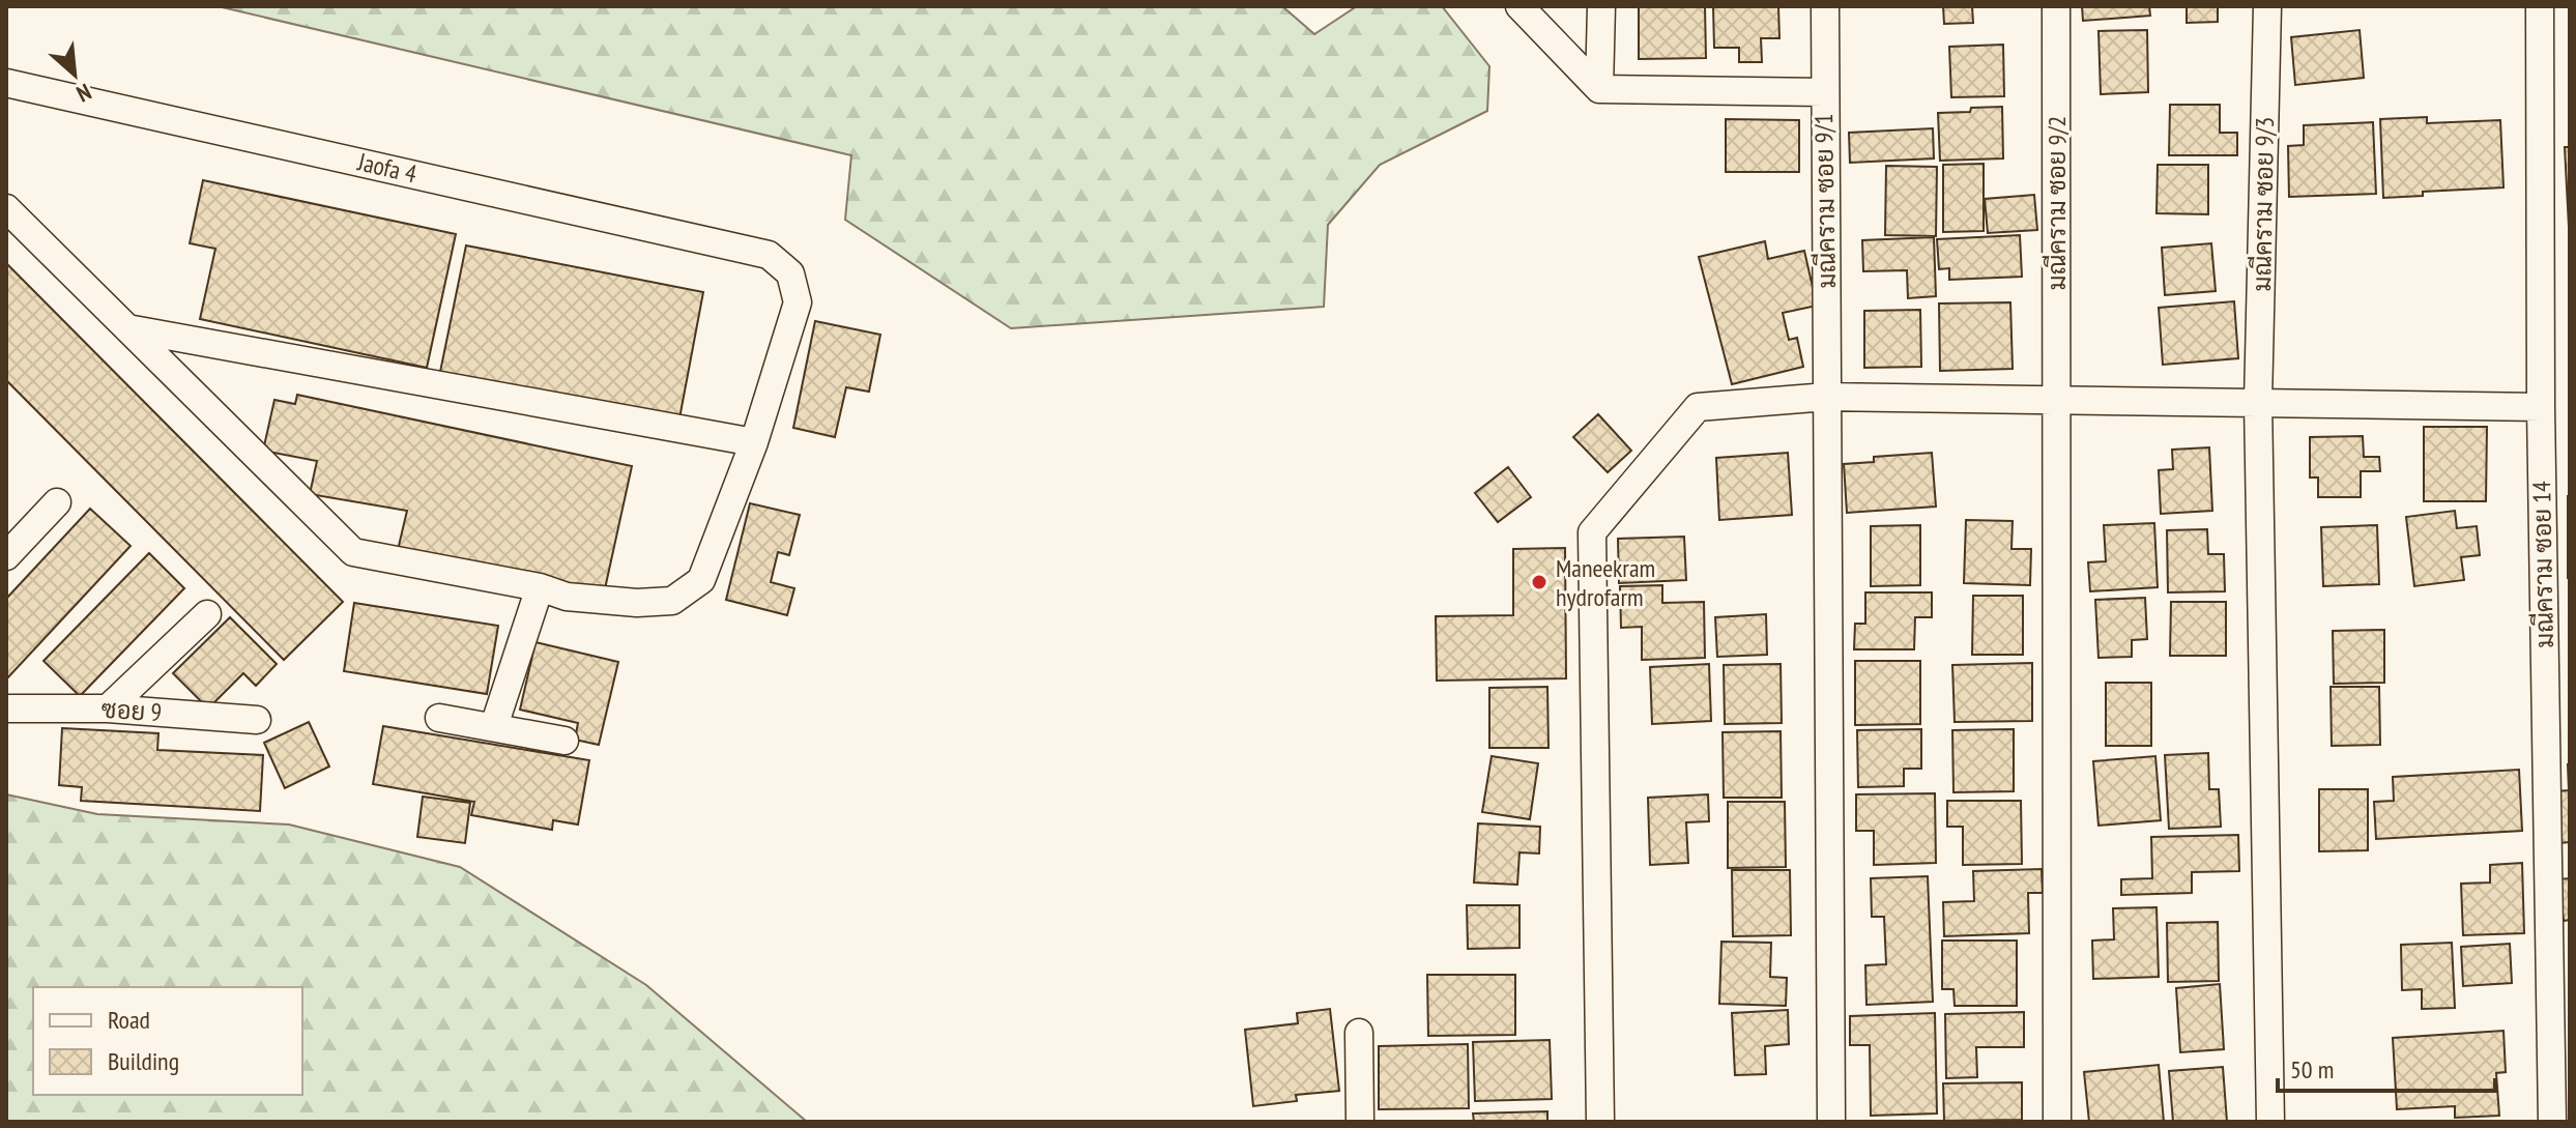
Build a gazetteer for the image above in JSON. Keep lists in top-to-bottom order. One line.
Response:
{"streets":{"street":["Jaofa 4","มณีคราม ซอย 9/1","มณีคราม ซอย 9/2","มณีคราม ซอย 9/3","มณีคราม ซอย 14","ซอย 9"]},"places":["Maneekram hydrofarm"],"legend":["Road","Building"],"scale_bar":"50 m","north":"bottom right"}
